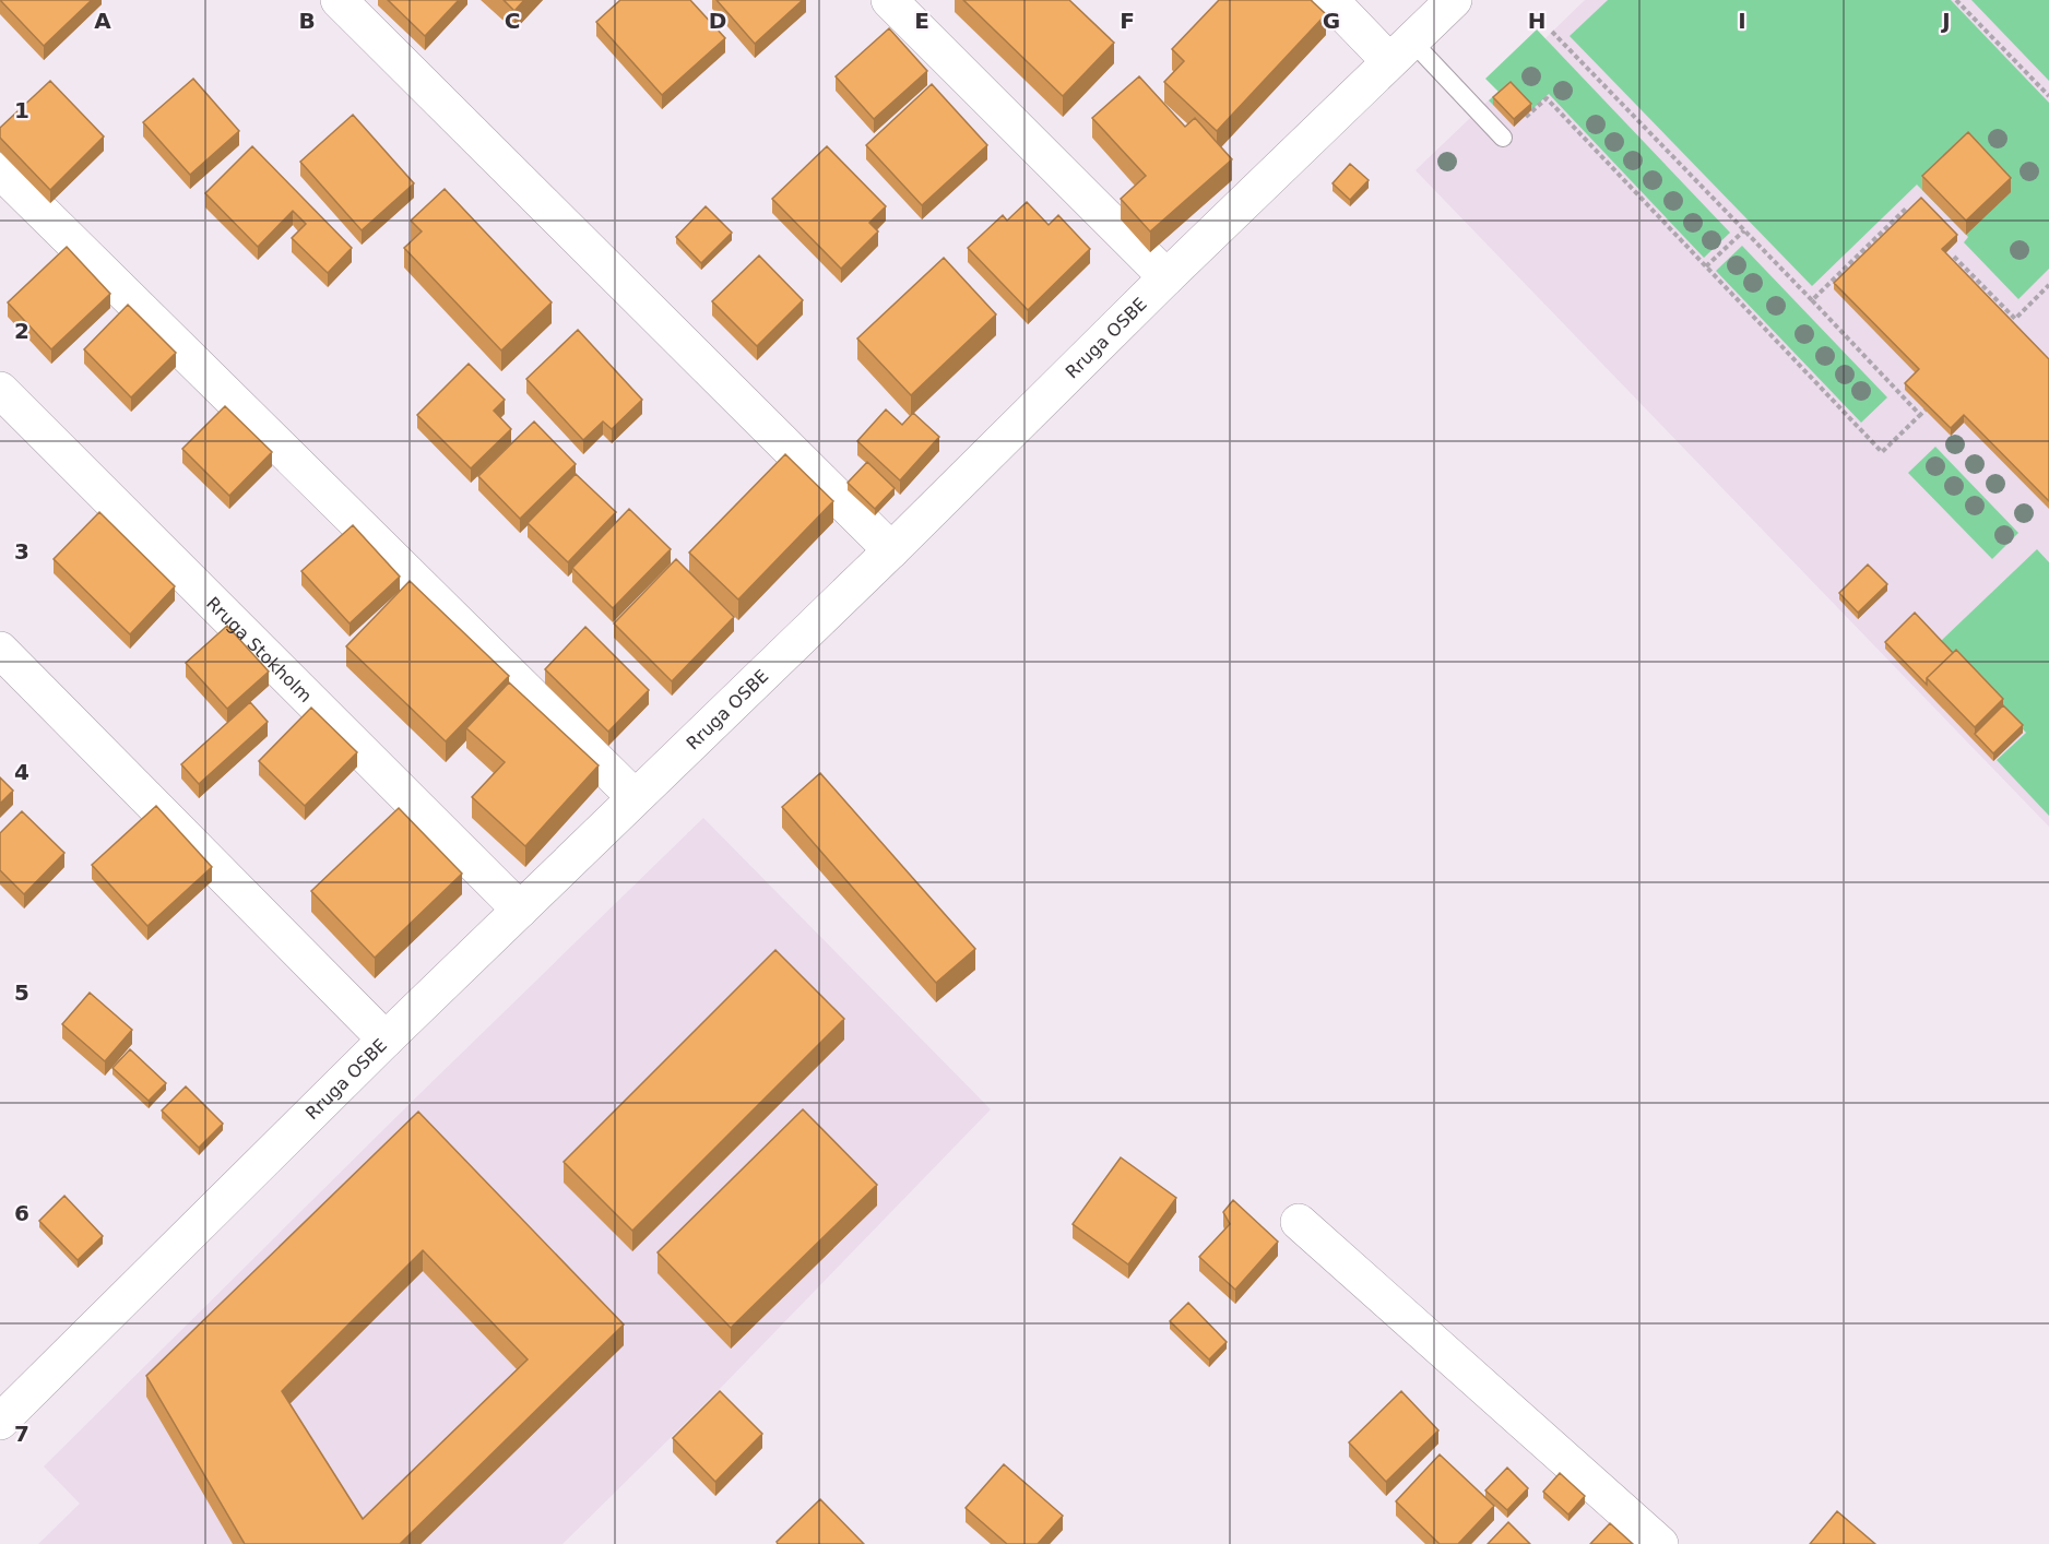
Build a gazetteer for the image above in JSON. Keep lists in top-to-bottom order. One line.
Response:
{"streets":{"street":["Rruga OSBE","Rruga Stokholm"]},"crossings":[["Rruga OSBE","Rruga Stokholm"]],"grid":{"columns":["A","B","C","D","E","F","G","H","I","J"],"rows":["1","2","3","4","5","6","7"]}}
